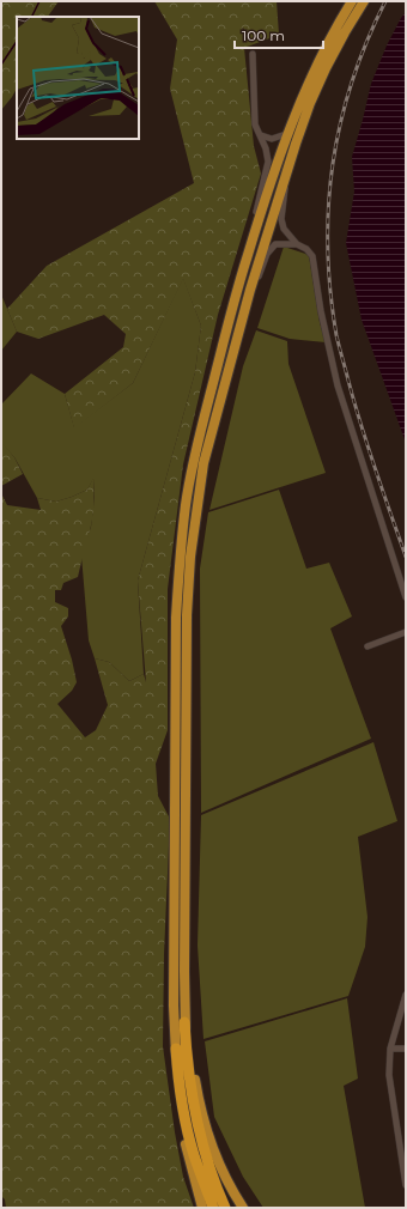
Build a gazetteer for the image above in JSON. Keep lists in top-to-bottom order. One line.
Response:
{"scale_bar":"100 m"}
